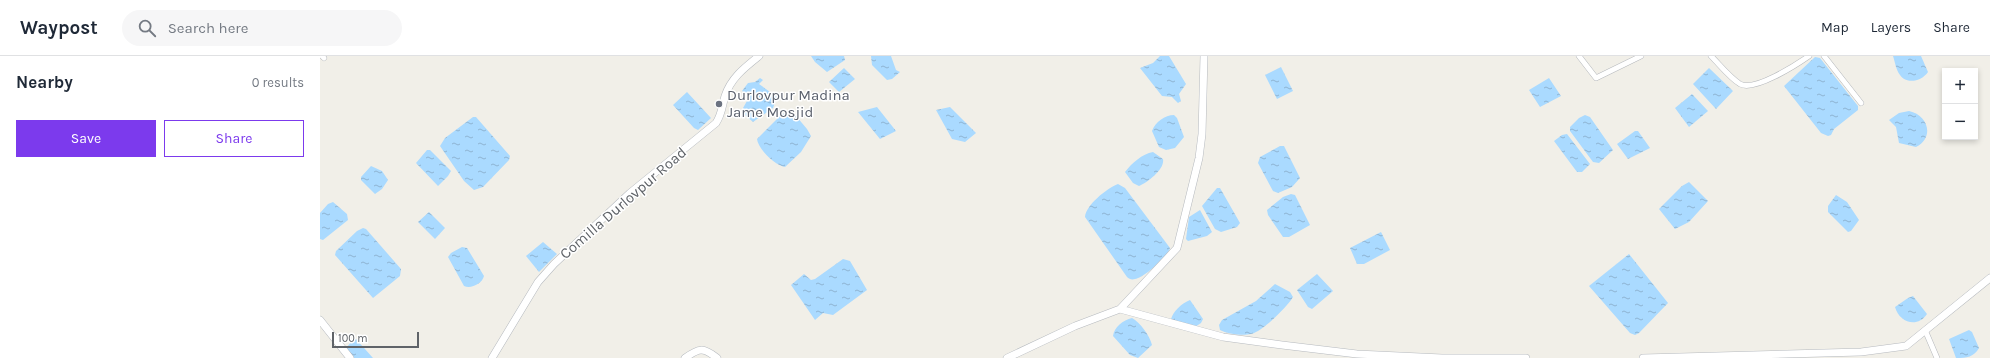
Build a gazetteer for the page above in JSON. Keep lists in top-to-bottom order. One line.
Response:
{"streets":{"main road":["Comilla Durlovpur Road"]},"places":["Durlovpur Madina Jame Mosjid"],"scale_bar":"100 m","page":{"header":"Waypost","search":"Search here","nav":["Map","Layers","Share"],"heading":["Nearby","0 results"],"map_buttons":["+","−"],"buttons":["Save","Share"],"scale":"100 m"}}
